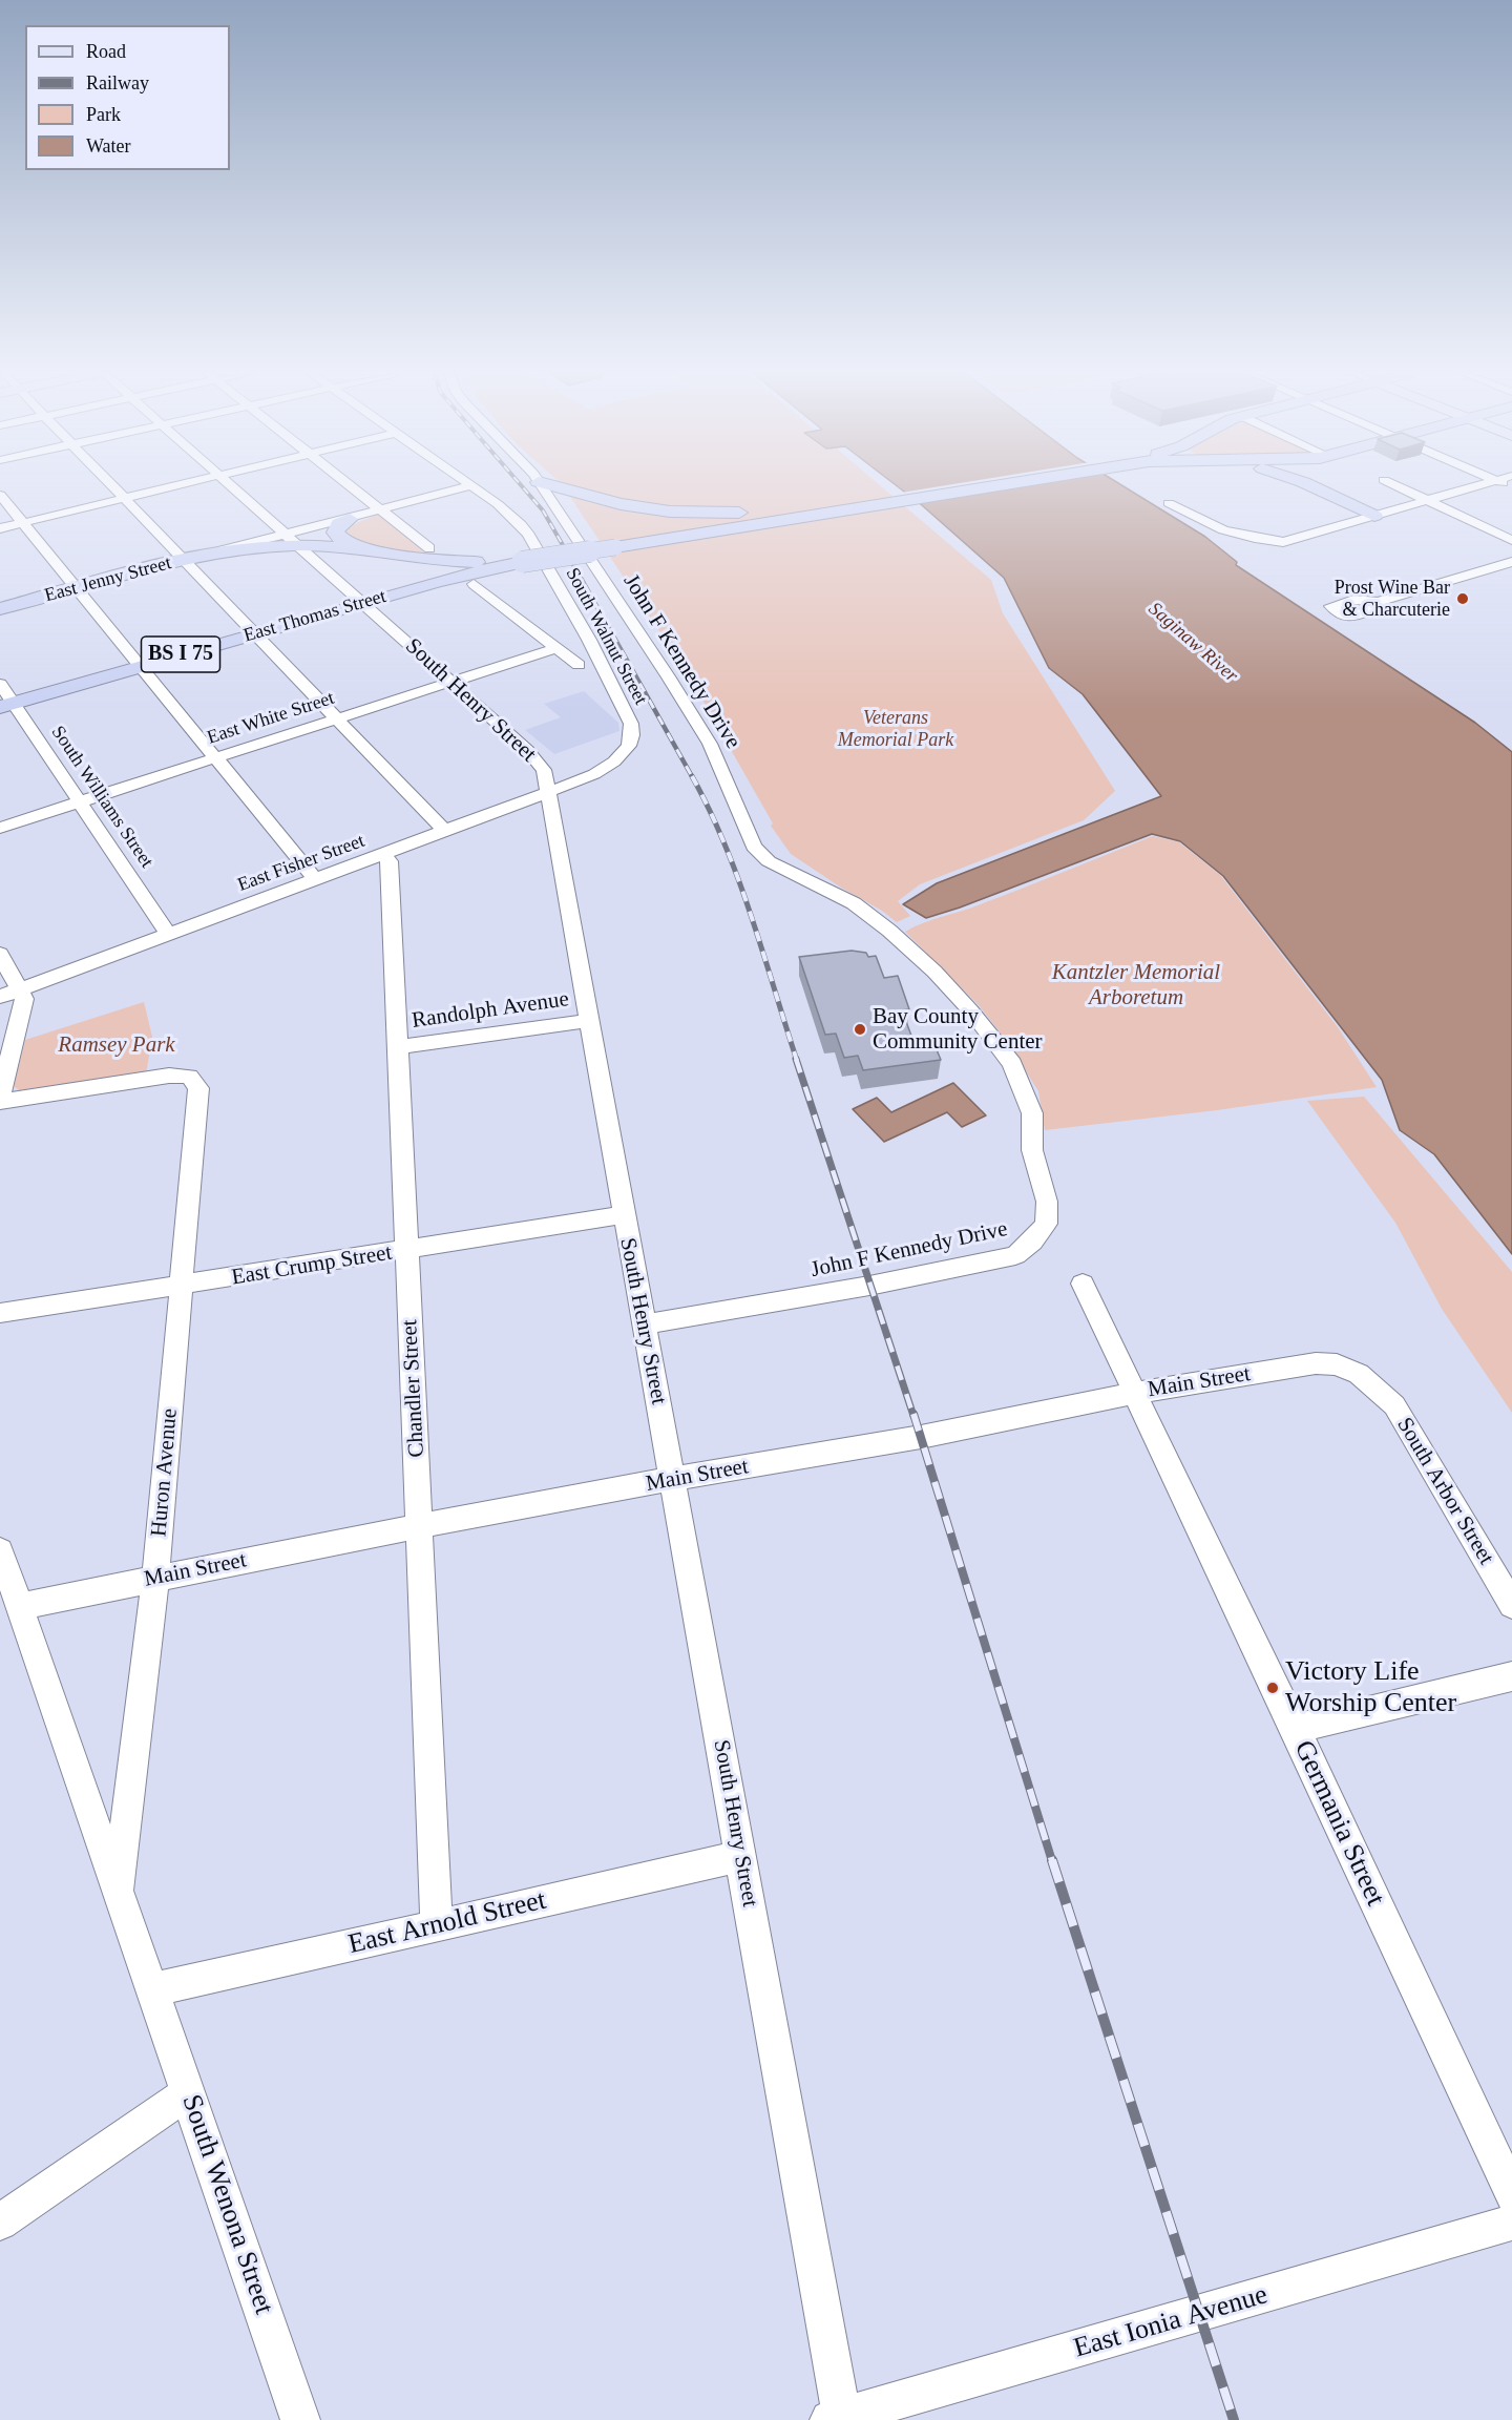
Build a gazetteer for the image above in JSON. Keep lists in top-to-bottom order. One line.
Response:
{"streets":{"highway":["East Jenny Street","East Thomas Street","BS I 75"],"street":["South Walnut Street","John F Kennedy Drive","South Henry Street","East White Street","South Williams Street","East Fisher Street","Randolph Avenue","East Crump Street","Main Street","Chandler Street","Huron Avenue","South Arbor Street","Germania Street","East Arnold Street","South Wenona Street","East Ionia Avenue"]},"crossings":[["East Jenny Street","South Walnut Street"],["East Jenny Street","BS I 75"],["East Jenny Street","South Henry Street"],["East Thomas Street","BS I 75"],["East Thomas Street","South Henry Street"],["East Thomas Street","South Williams Street"],["South Walnut Street","East Fisher Street"],["BS I 75","South Henry Street"],["John F Kennedy Drive","South Henry Street"],["South Henry Street","East White Street"],["South Henry Street","East Fisher Street"],["South Henry Street","Randolph Avenue"],["South Henry Street","East Crump Street"],["South Henry Street","Main Street"],["South Henry Street","East Arnold Street"],["South Henry Street","East Ionia Avenue"],["East White Street","South Williams Street"],["South Williams Street","East Fisher Street"],["East Fisher Street","Chandler Street"],["Randolph Avenue","Chandler Street"],["East Crump Street","Chandler Street"],["East Crump Street","Huron Avenue"],["Main Street","Chandler Street"],["Main Street","Huron Avenue"],["Main Street","South Arbor Street"],["Main Street","Germania Street"],["Chandler Street","East Arnold Street"],["Huron Avenue","South Wenona Street"],["East Arnold Street","South Wenona Street"]],"water":["Saginaw River"],"parks":["Veterans Memorial Park","Kantzler Memorial Arboretum","Ramsey Park"],"places":["Prost Wine Bar & Charcuterie","Bay County Community Center","Victory Life Worship Center"],"legend":["Road","Railway","Park","Water"]}
